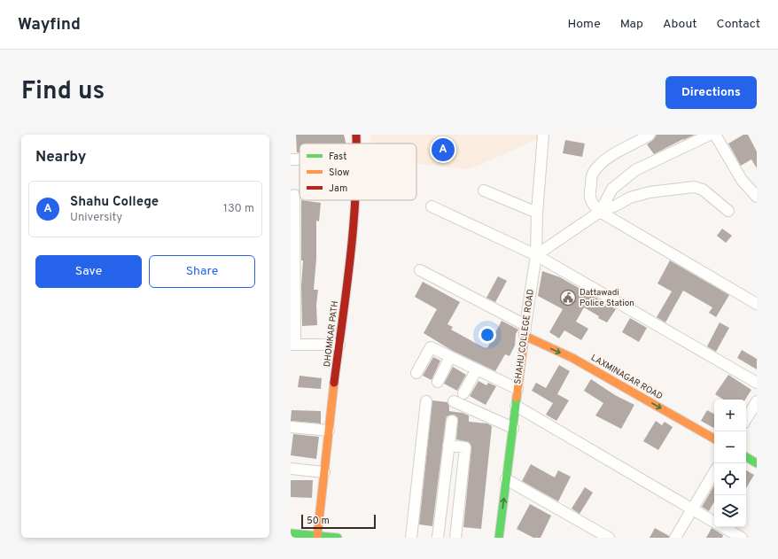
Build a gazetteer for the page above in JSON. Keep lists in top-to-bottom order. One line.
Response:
{"streets":{"street":["DHOMKAR PATH","SHAHU COLLEGE ROAD","LAXMINAGAR ROAD"]},"crossings":[["SHAHU COLLEGE ROAD","LAXMINAGAR ROAD"]],"places":{"public building":["Dattawadi Police Station"]},"legend":["Fast","Slow","Jam"],"scale_bar":"50 m","page":{"header":"Wayfind","nav":["Home","Map","About","Contact"],"title":"Find us","buttons":["Directions",["Save","Share"]],"heading":"Nearby","pins":"A","list":[{"mark":"A","name":"Shahu College","note":"University","value":"130 m"}],"map_buttons":["+","−"],"scale":"50 m"}}
